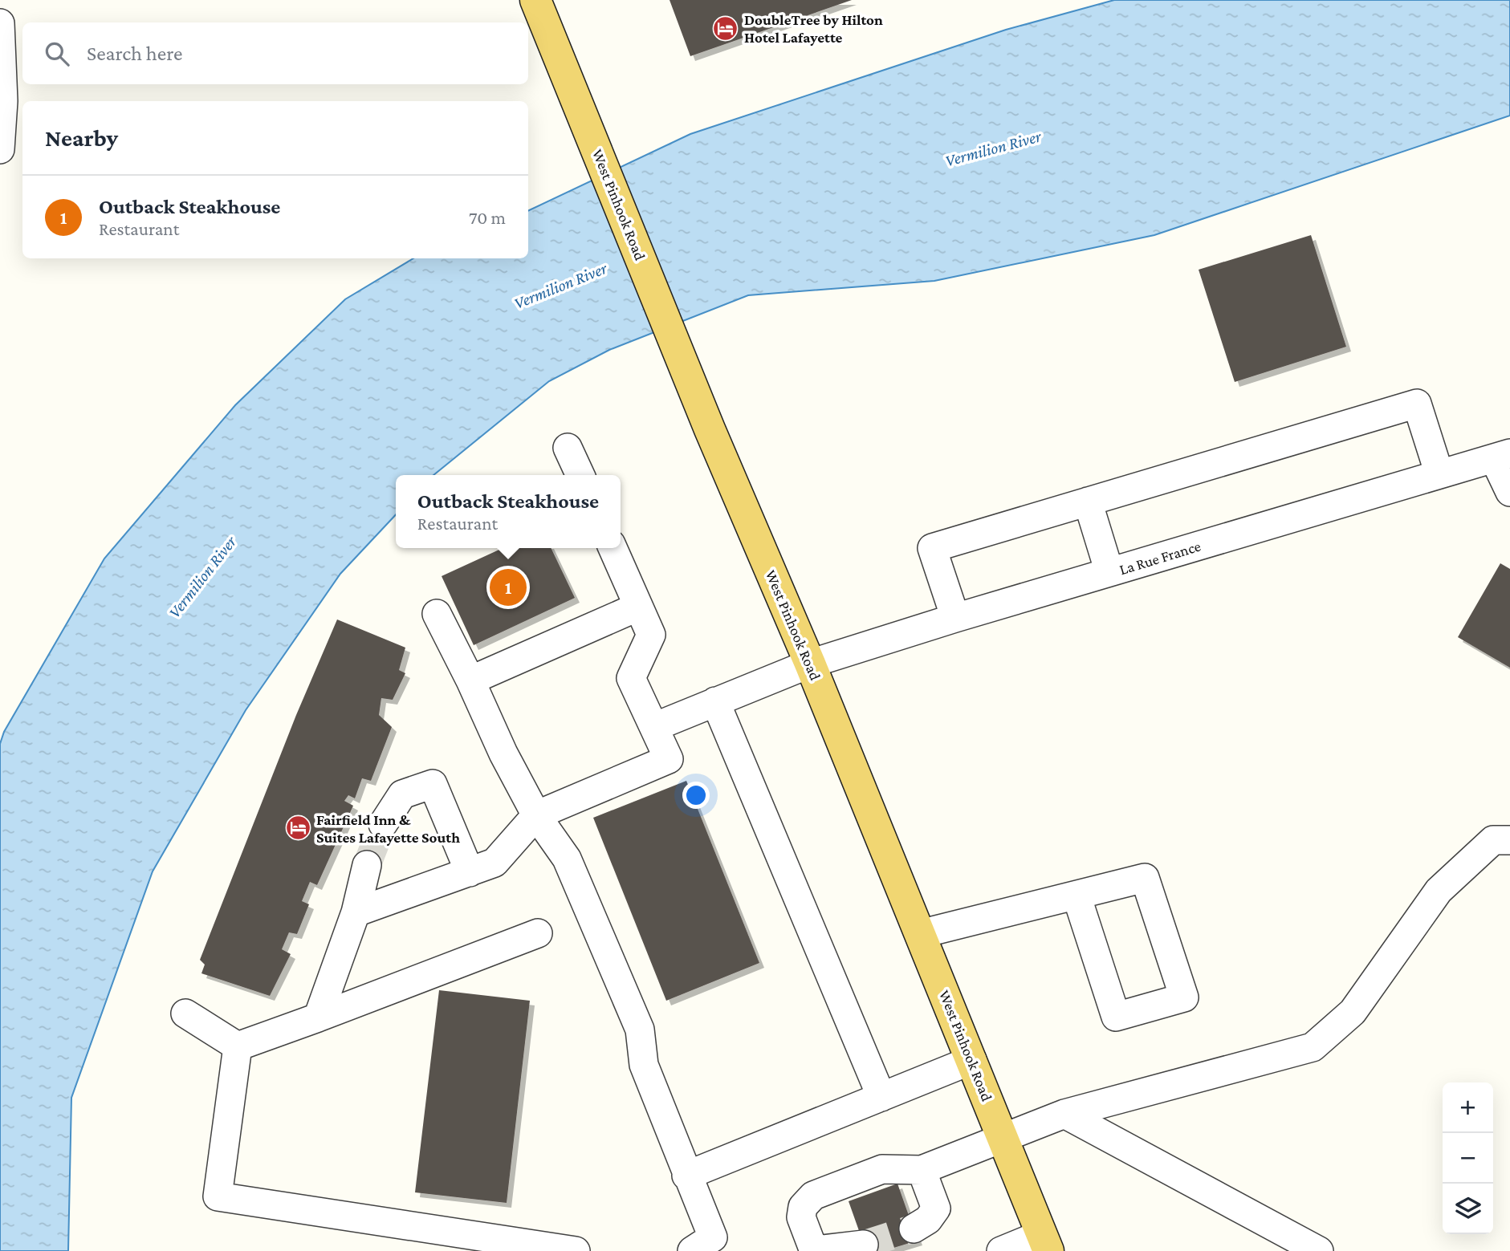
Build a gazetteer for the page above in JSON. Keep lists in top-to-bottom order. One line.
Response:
{"streets":{"main road":["West Pinhook Road"],"street":["La Rue France"]},"crossings":[["West Pinhook Road","La Rue France"]],"water":["Vermilion River"],"places":{"hotel":["DoubleTree by Hilton Hotel Lafayette","Fairfield Inn & Suites Lafayette South"]},"page":{"search":"Search here","heading":"Nearby","list":[{"mark":"1","name":"Outback Steakhouse","note":"Restaurant","value":"70 m"}],"popup":["Outback Steakhouse","Restaurant"],"pins":"1","map_buttons":["+","−"]}}
